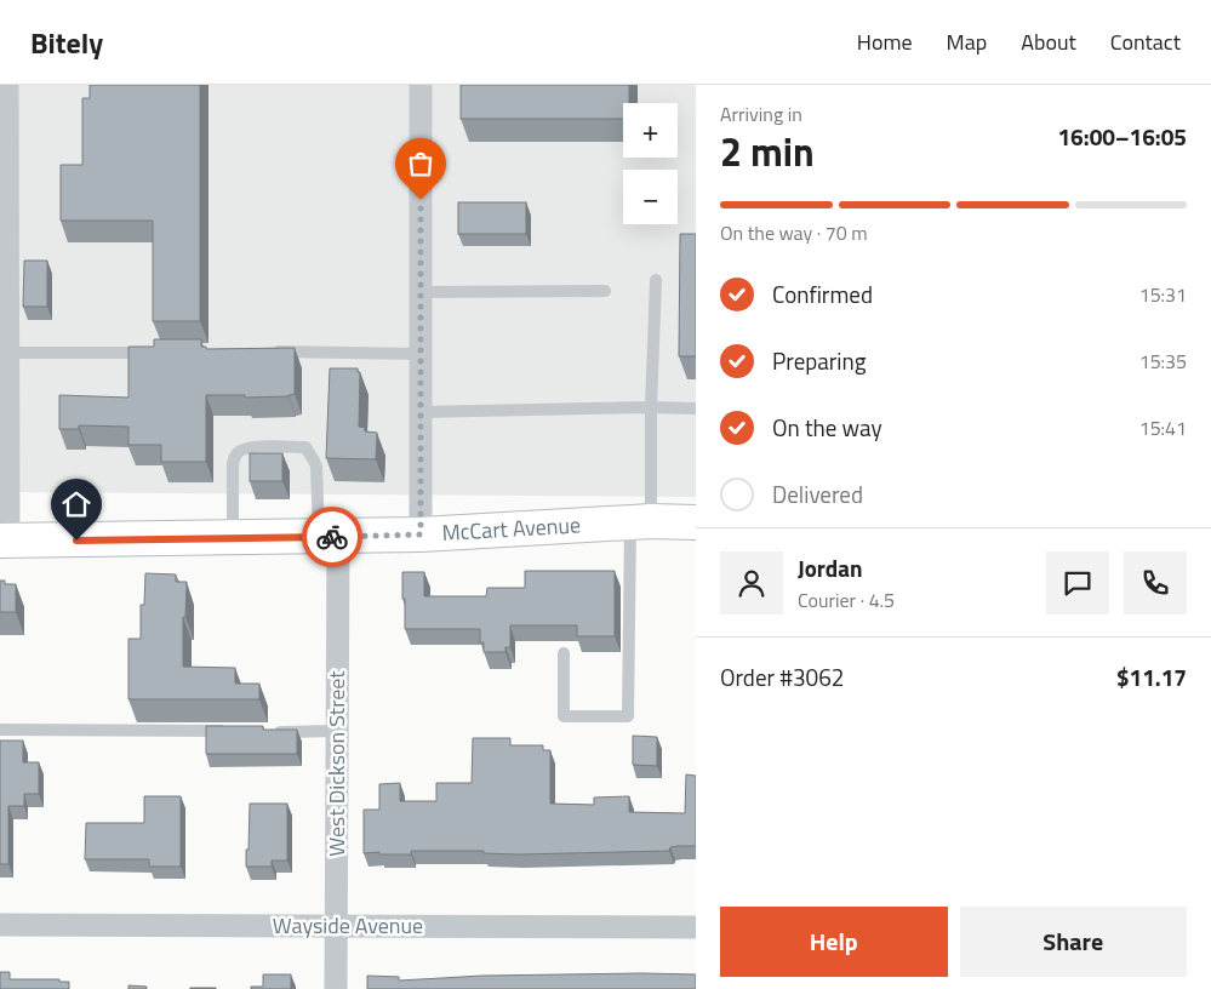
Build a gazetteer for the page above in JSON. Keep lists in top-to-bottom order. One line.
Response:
{"streets":{"main road":["McCart Avenue"],"street":["West Dickson Street","Wayside Avenue"]},"crossings":[["McCart Avenue","West Dickson Street"],["West Dickson Street","Wayside Avenue"]],"page":{"header":"Bitely","nav":["Home","Map","About","Contact"],"heading":["2 min","Arriving in","16:00–16:05"],"panel":["Jordan","Courier · 4.5","Order #3062","$11.17"],"map_buttons":["+","−"],"bar":"On the way · 70 m","list":[["Confirmed","15:31"],["Preparing","15:35"],["On the way","15:41"],"Delivered"],"buttons":["Help","Share"]}}
